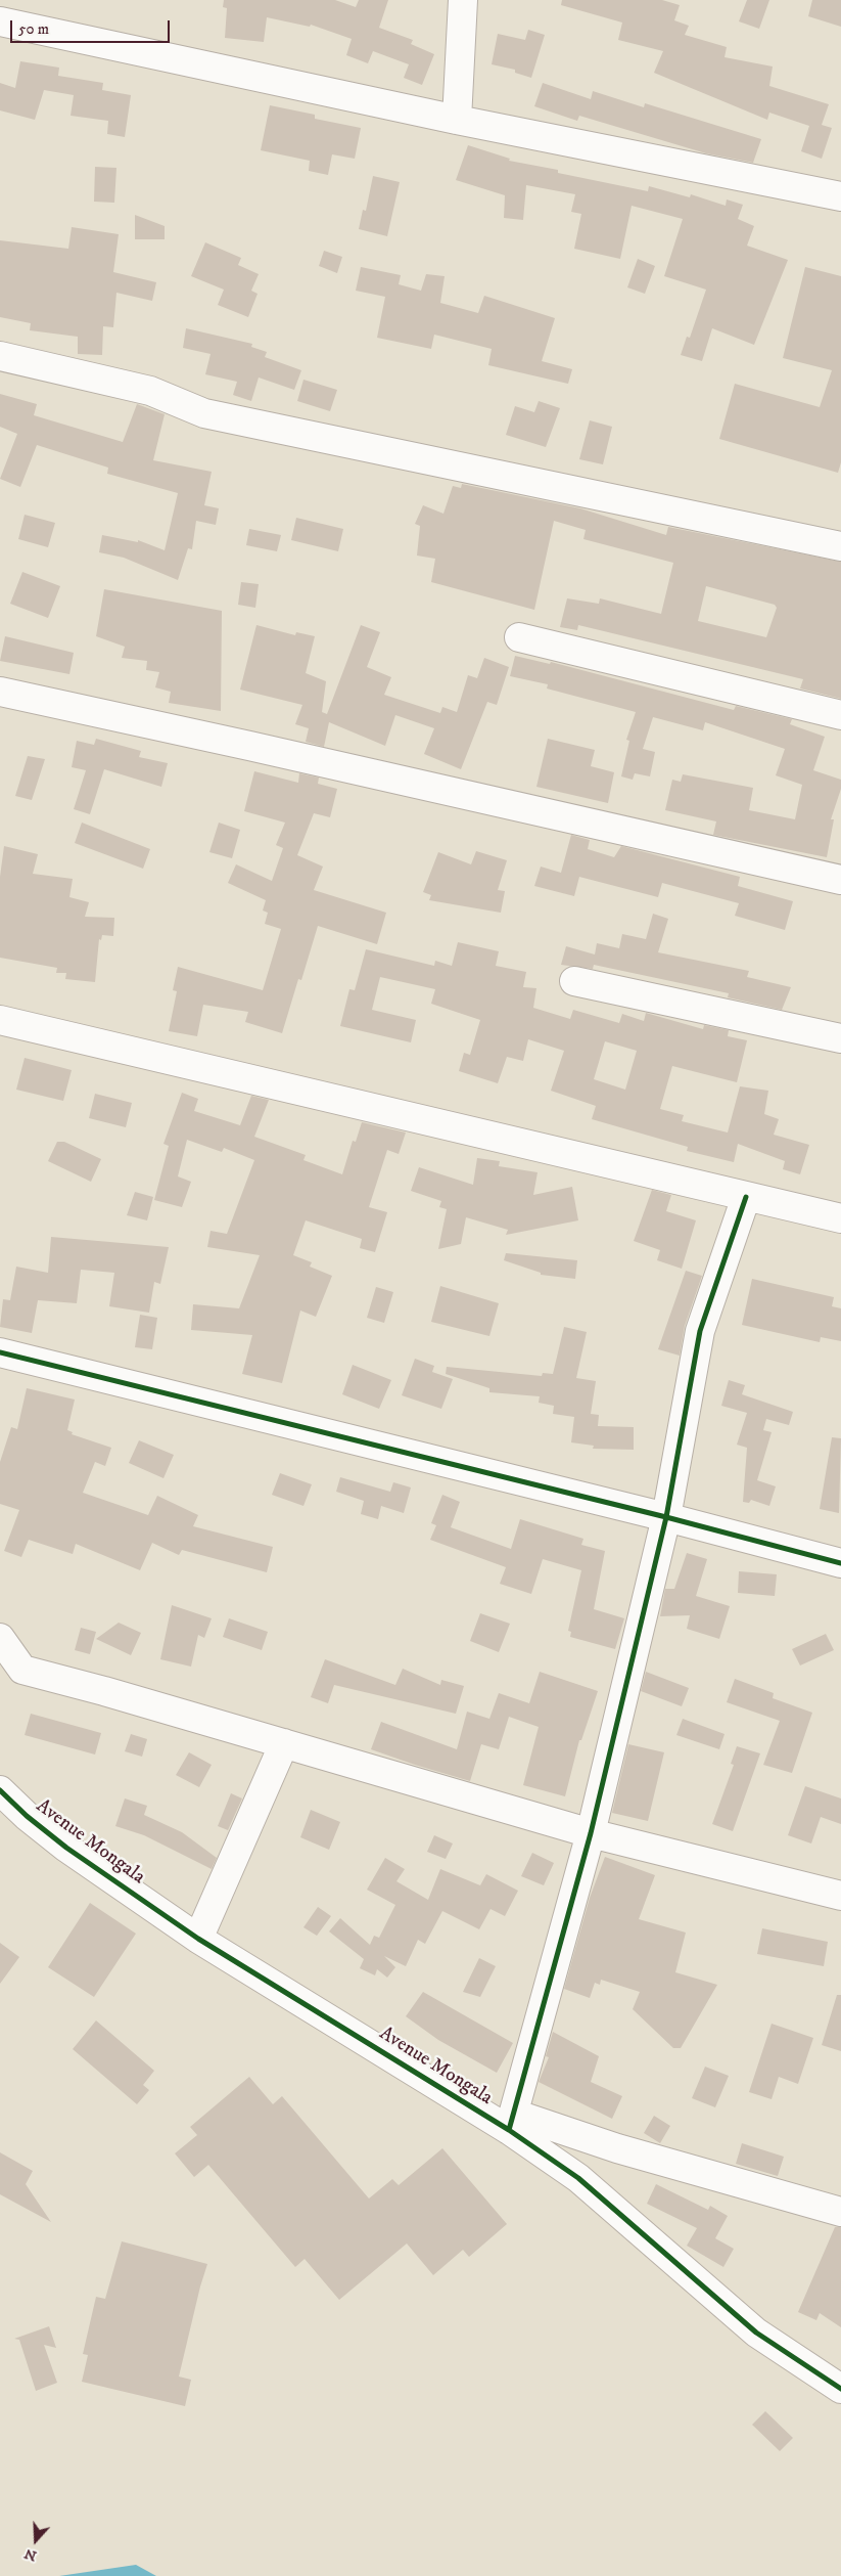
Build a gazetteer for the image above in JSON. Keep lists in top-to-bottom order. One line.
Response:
{"streets":{"street":["Avenue Mongala"]},"scale_bar":"50 m","north":"bottom"}
